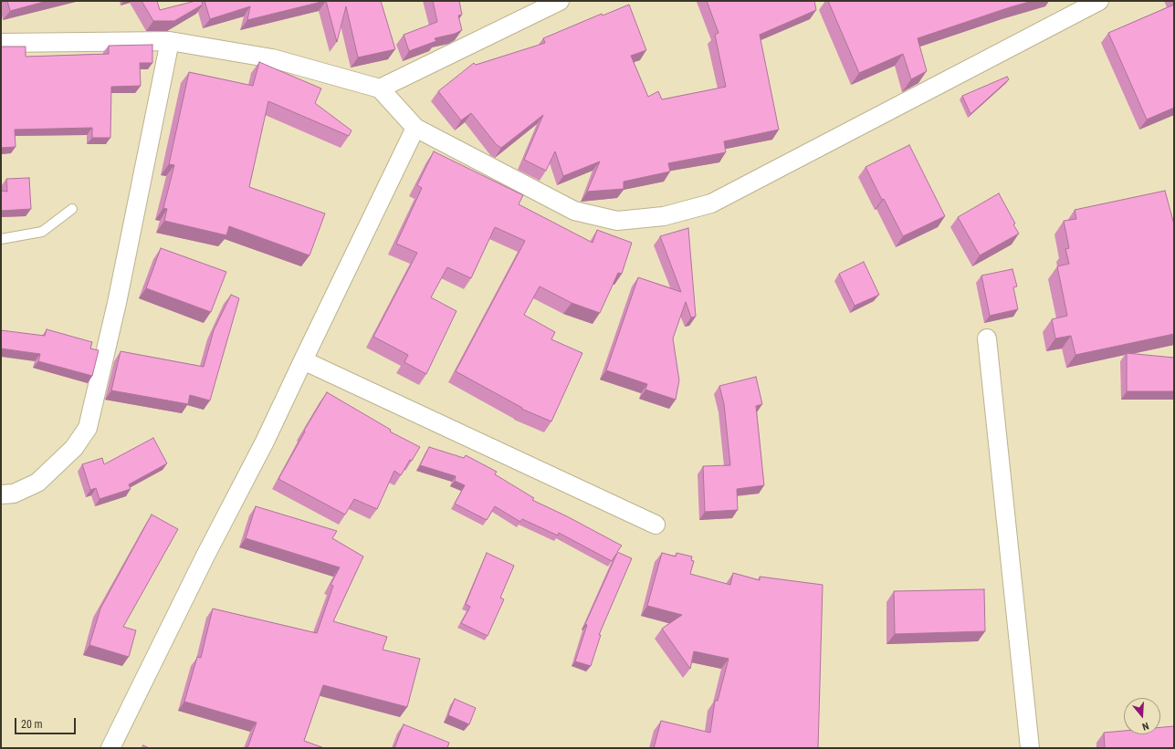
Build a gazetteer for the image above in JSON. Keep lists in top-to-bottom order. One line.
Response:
{"scale_bar":"20 m","north":"bottom"}
